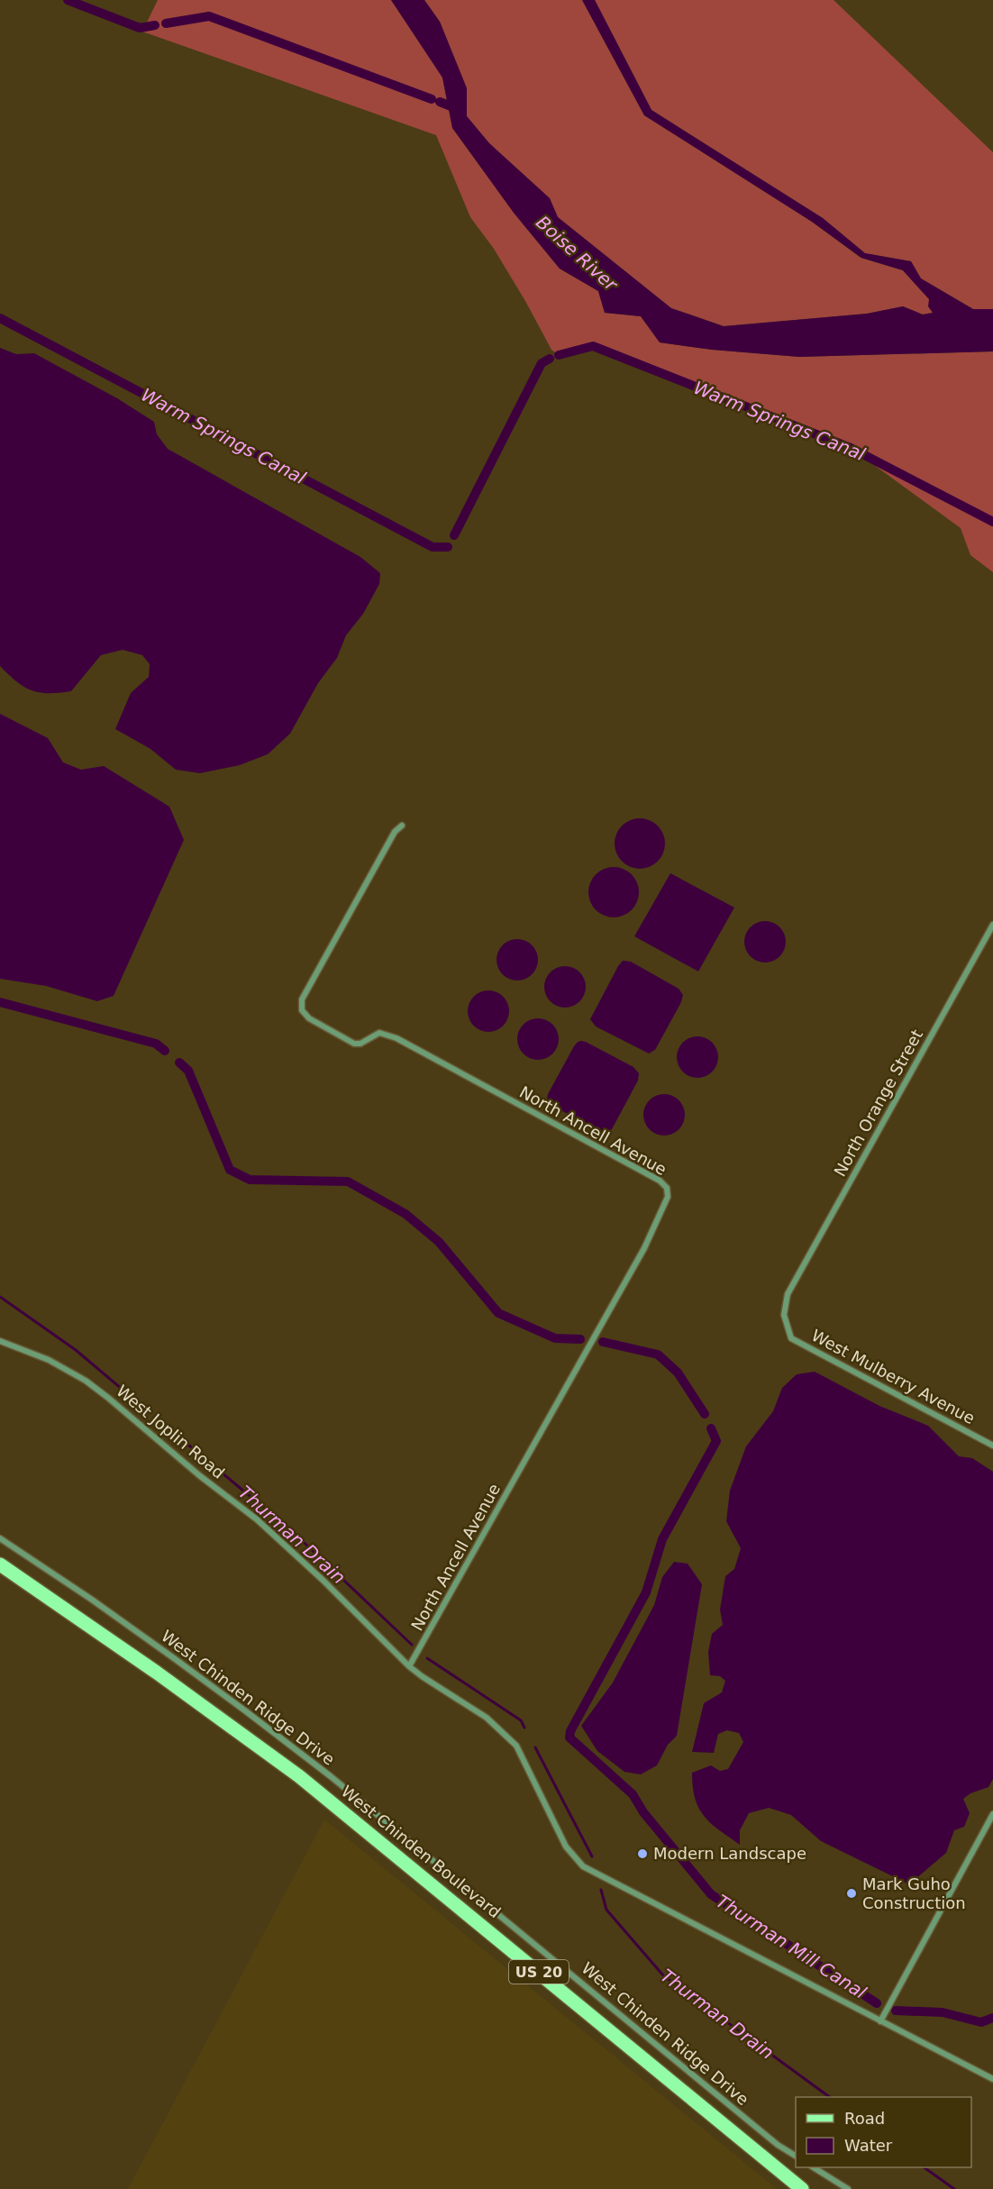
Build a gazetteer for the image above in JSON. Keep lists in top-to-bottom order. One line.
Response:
{"streets":{"main road":["West Chinden Boulevard","US 20"],"street":["North Orange Street","North Ancell Avenue","West Mulberry Avenue","West Joplin Road","West Chinden Ridge Drive"]},"crossings":[["North Orange Street","West Mulberry Avenue"],["North Ancell Avenue","West Joplin Road"]],"water":["Boise River","Warm Springs Canal","Thurman Drain","Thurman Mill Canal"],"places":["Modern Landscape","Mark Guho Construction"],"legend":["Road","Water"]}
